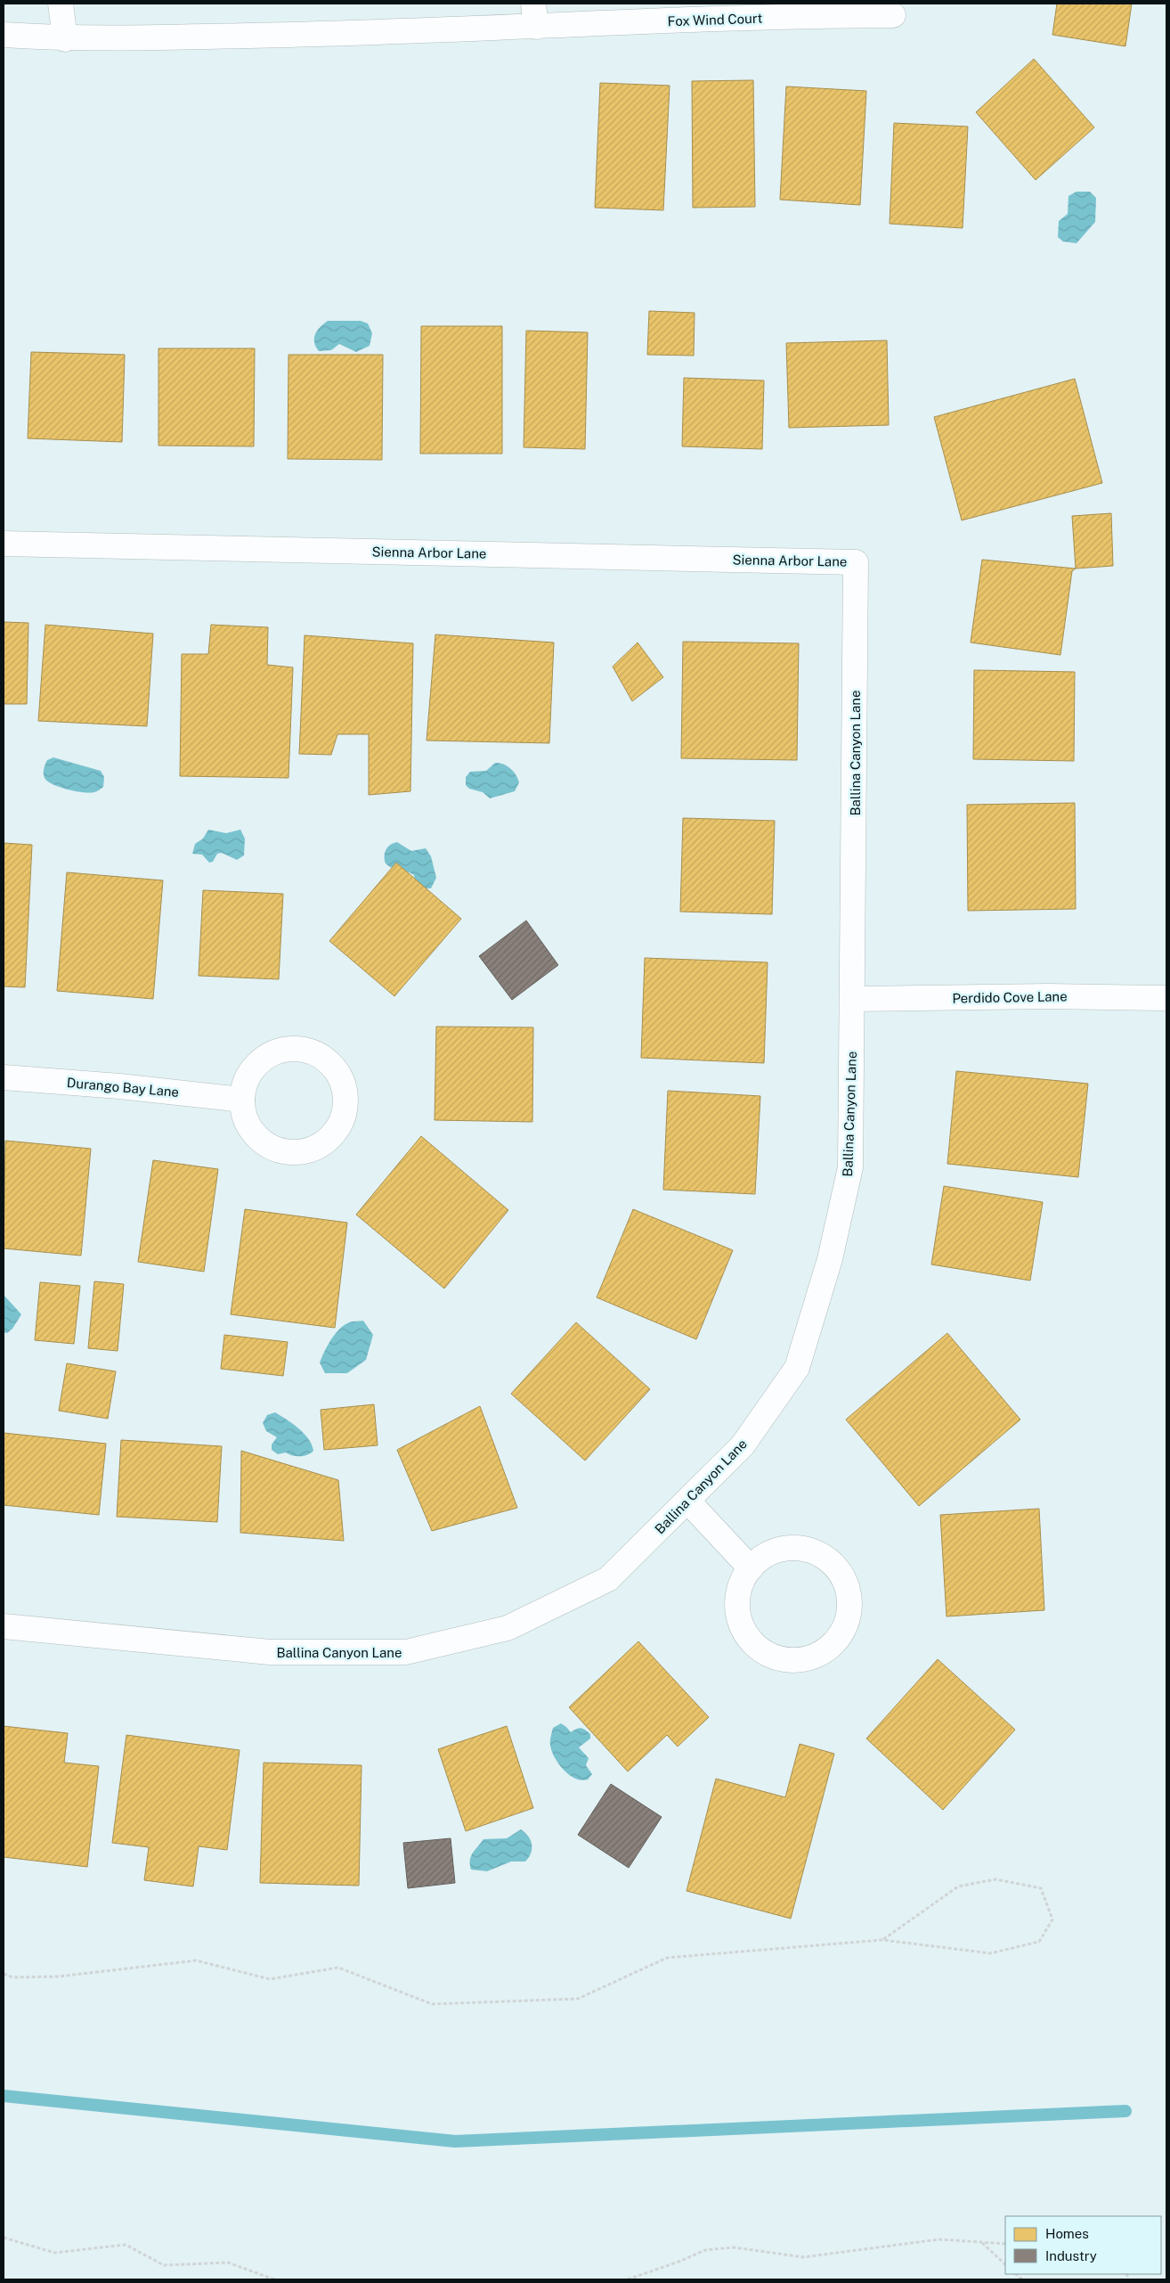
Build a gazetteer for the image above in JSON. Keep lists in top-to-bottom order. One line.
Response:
{"streets":{"street":["Fox Wind Court","Sienna Arbor Lane","Ballina Canyon Lane","Perdido Cove Lane","Durango Bay Lane"]},"crossings":[["Sienna Arbor Lane","Ballina Canyon Lane"],["Ballina Canyon Lane","Perdido Cove Lane"]],"legend":["Homes","Industry"]}
